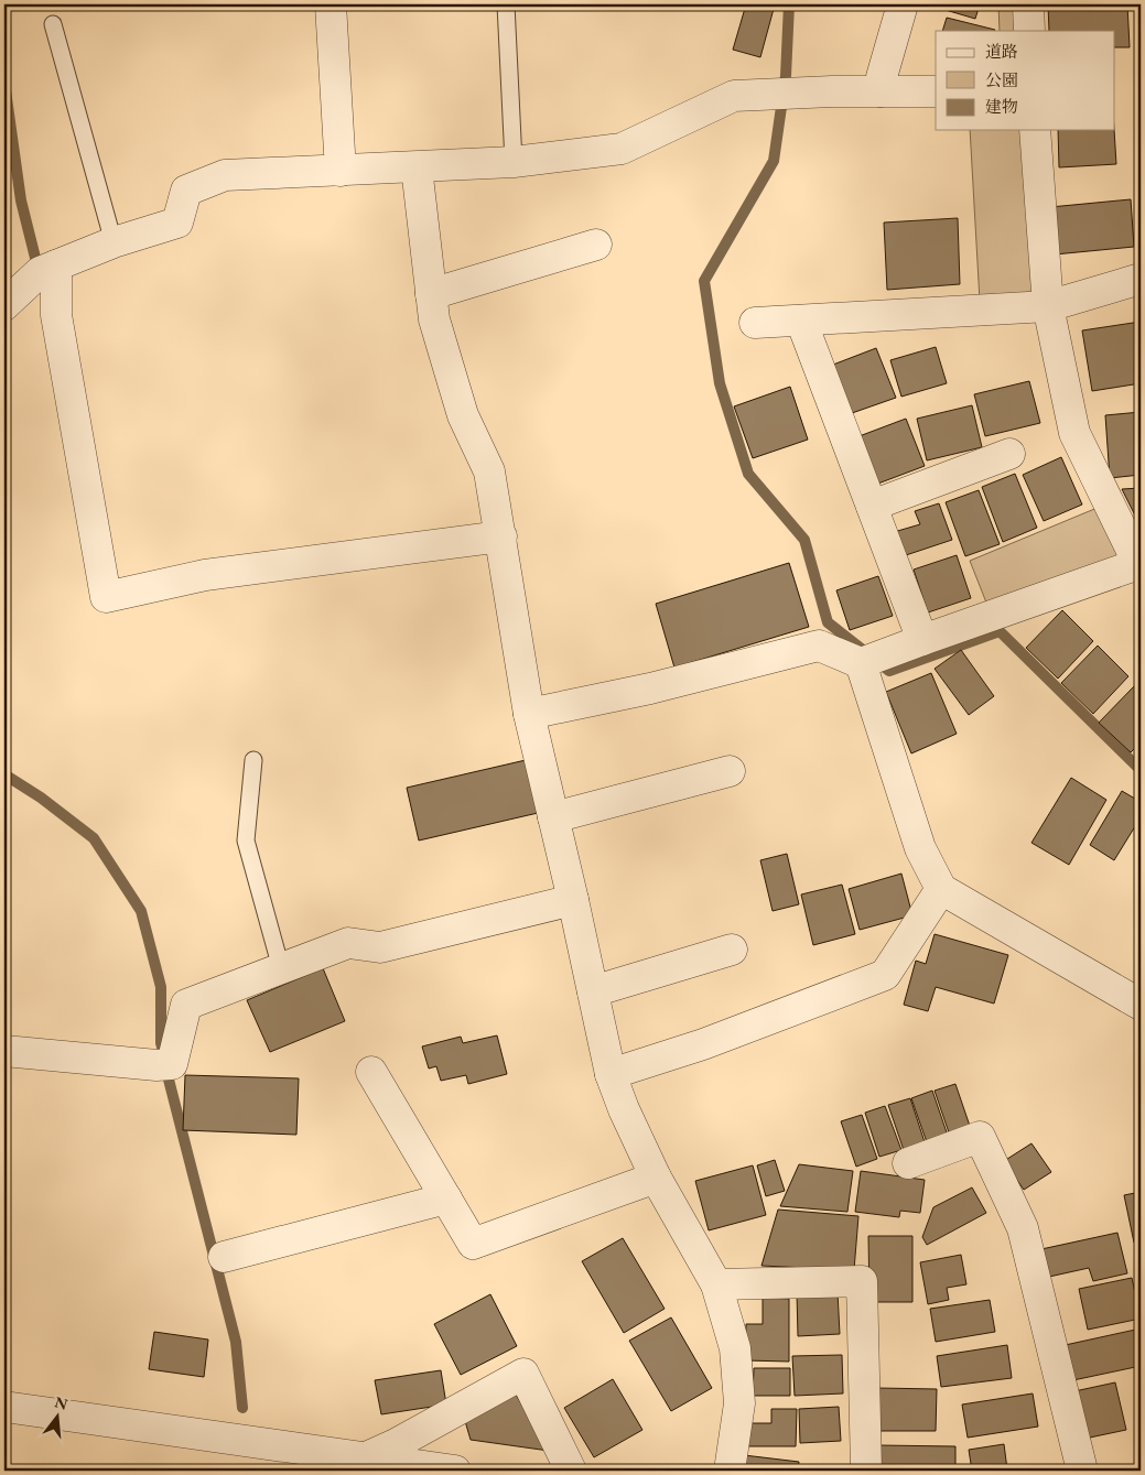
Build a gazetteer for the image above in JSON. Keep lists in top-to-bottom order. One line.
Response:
{"legend":["道路","公園","建物"],"north":"top"}
